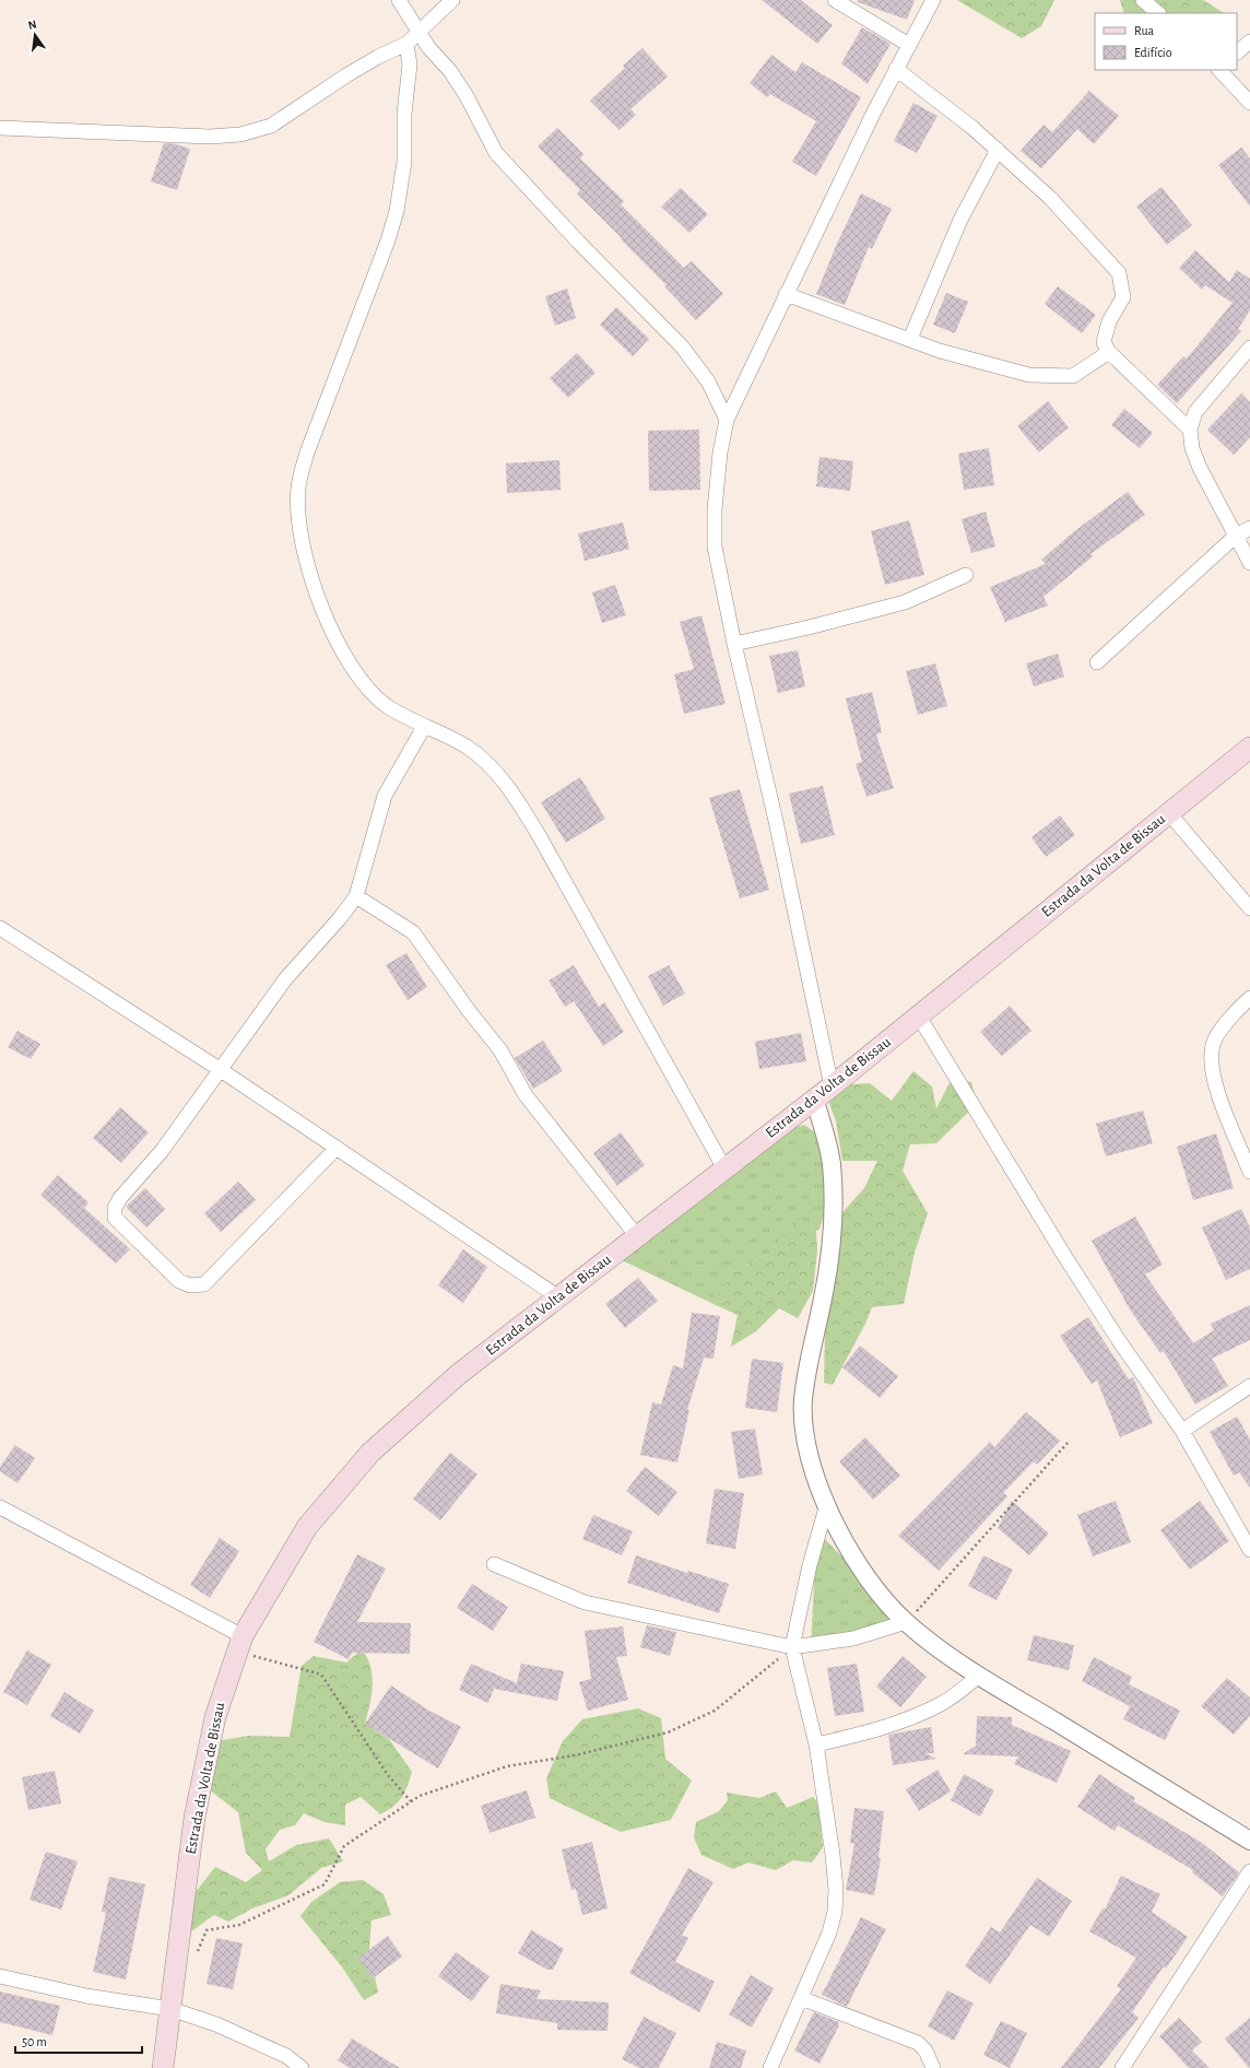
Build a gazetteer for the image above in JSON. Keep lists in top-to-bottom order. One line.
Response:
{"streets":{"main road":["Estrada da Volta de Bissau"]},"legend":["Rua","Edifício"],"scale_bar":"50 m","north":"top"}
